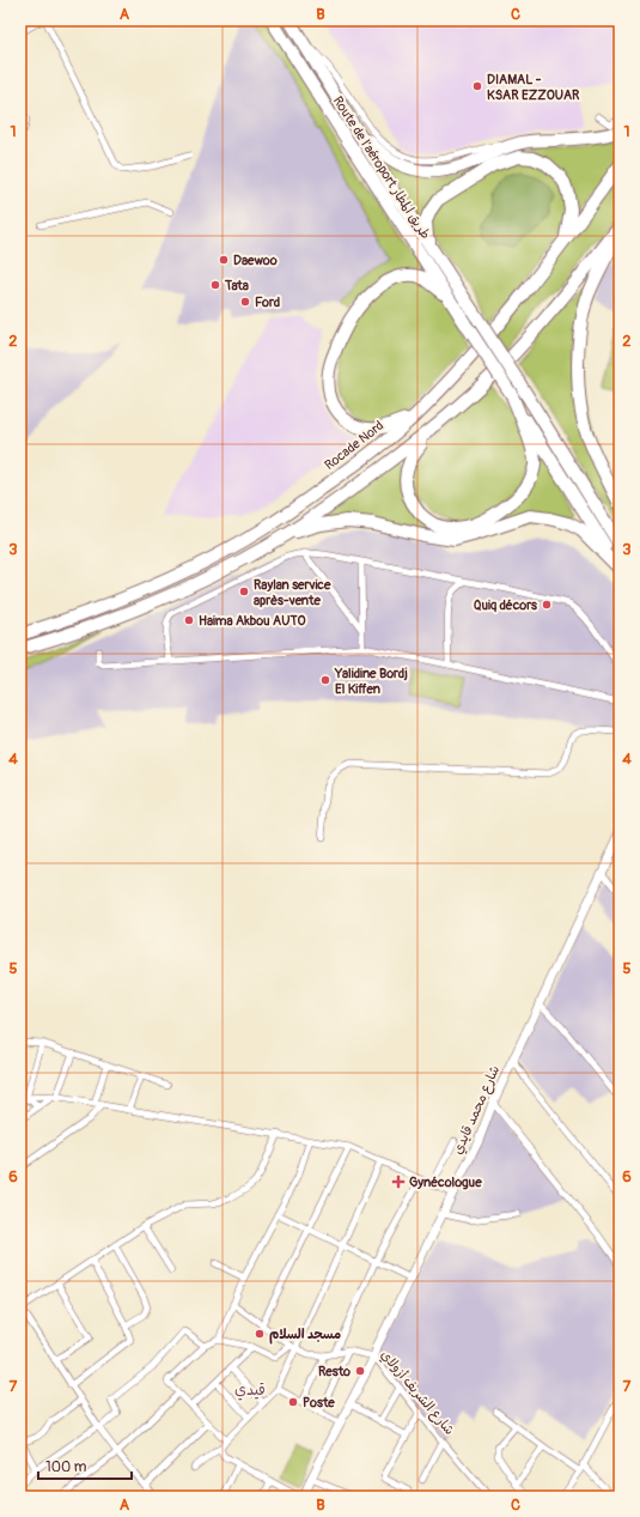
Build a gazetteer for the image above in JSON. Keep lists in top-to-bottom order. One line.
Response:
{"streets":{"highway":["Route de l'aéroport طريق المطار","Rocade Nord"],"main road":["شارع محمد قايدي"],"street":["شارع الشريف أزولاي"]},"crossings":[["شارع محمد قايدي","شارع الشريف أزولاي"]],"districts":["قيدي"],"places":{"other":["DIAMAL - KSAR EZZOUAR","Daewoo","Tata","Ford","Raylan service après-vente","Quiq décors","Haima Akbou AUTO","Yalidine Bordj El Kiffen","مسجد السلام","Resto","Poste"],"health":["Gynécologue"]},"scale_bar":"100 m","grid":{"columns":["A","B","C"],"rows":["1","2","3","4","5","6","7"]}}
